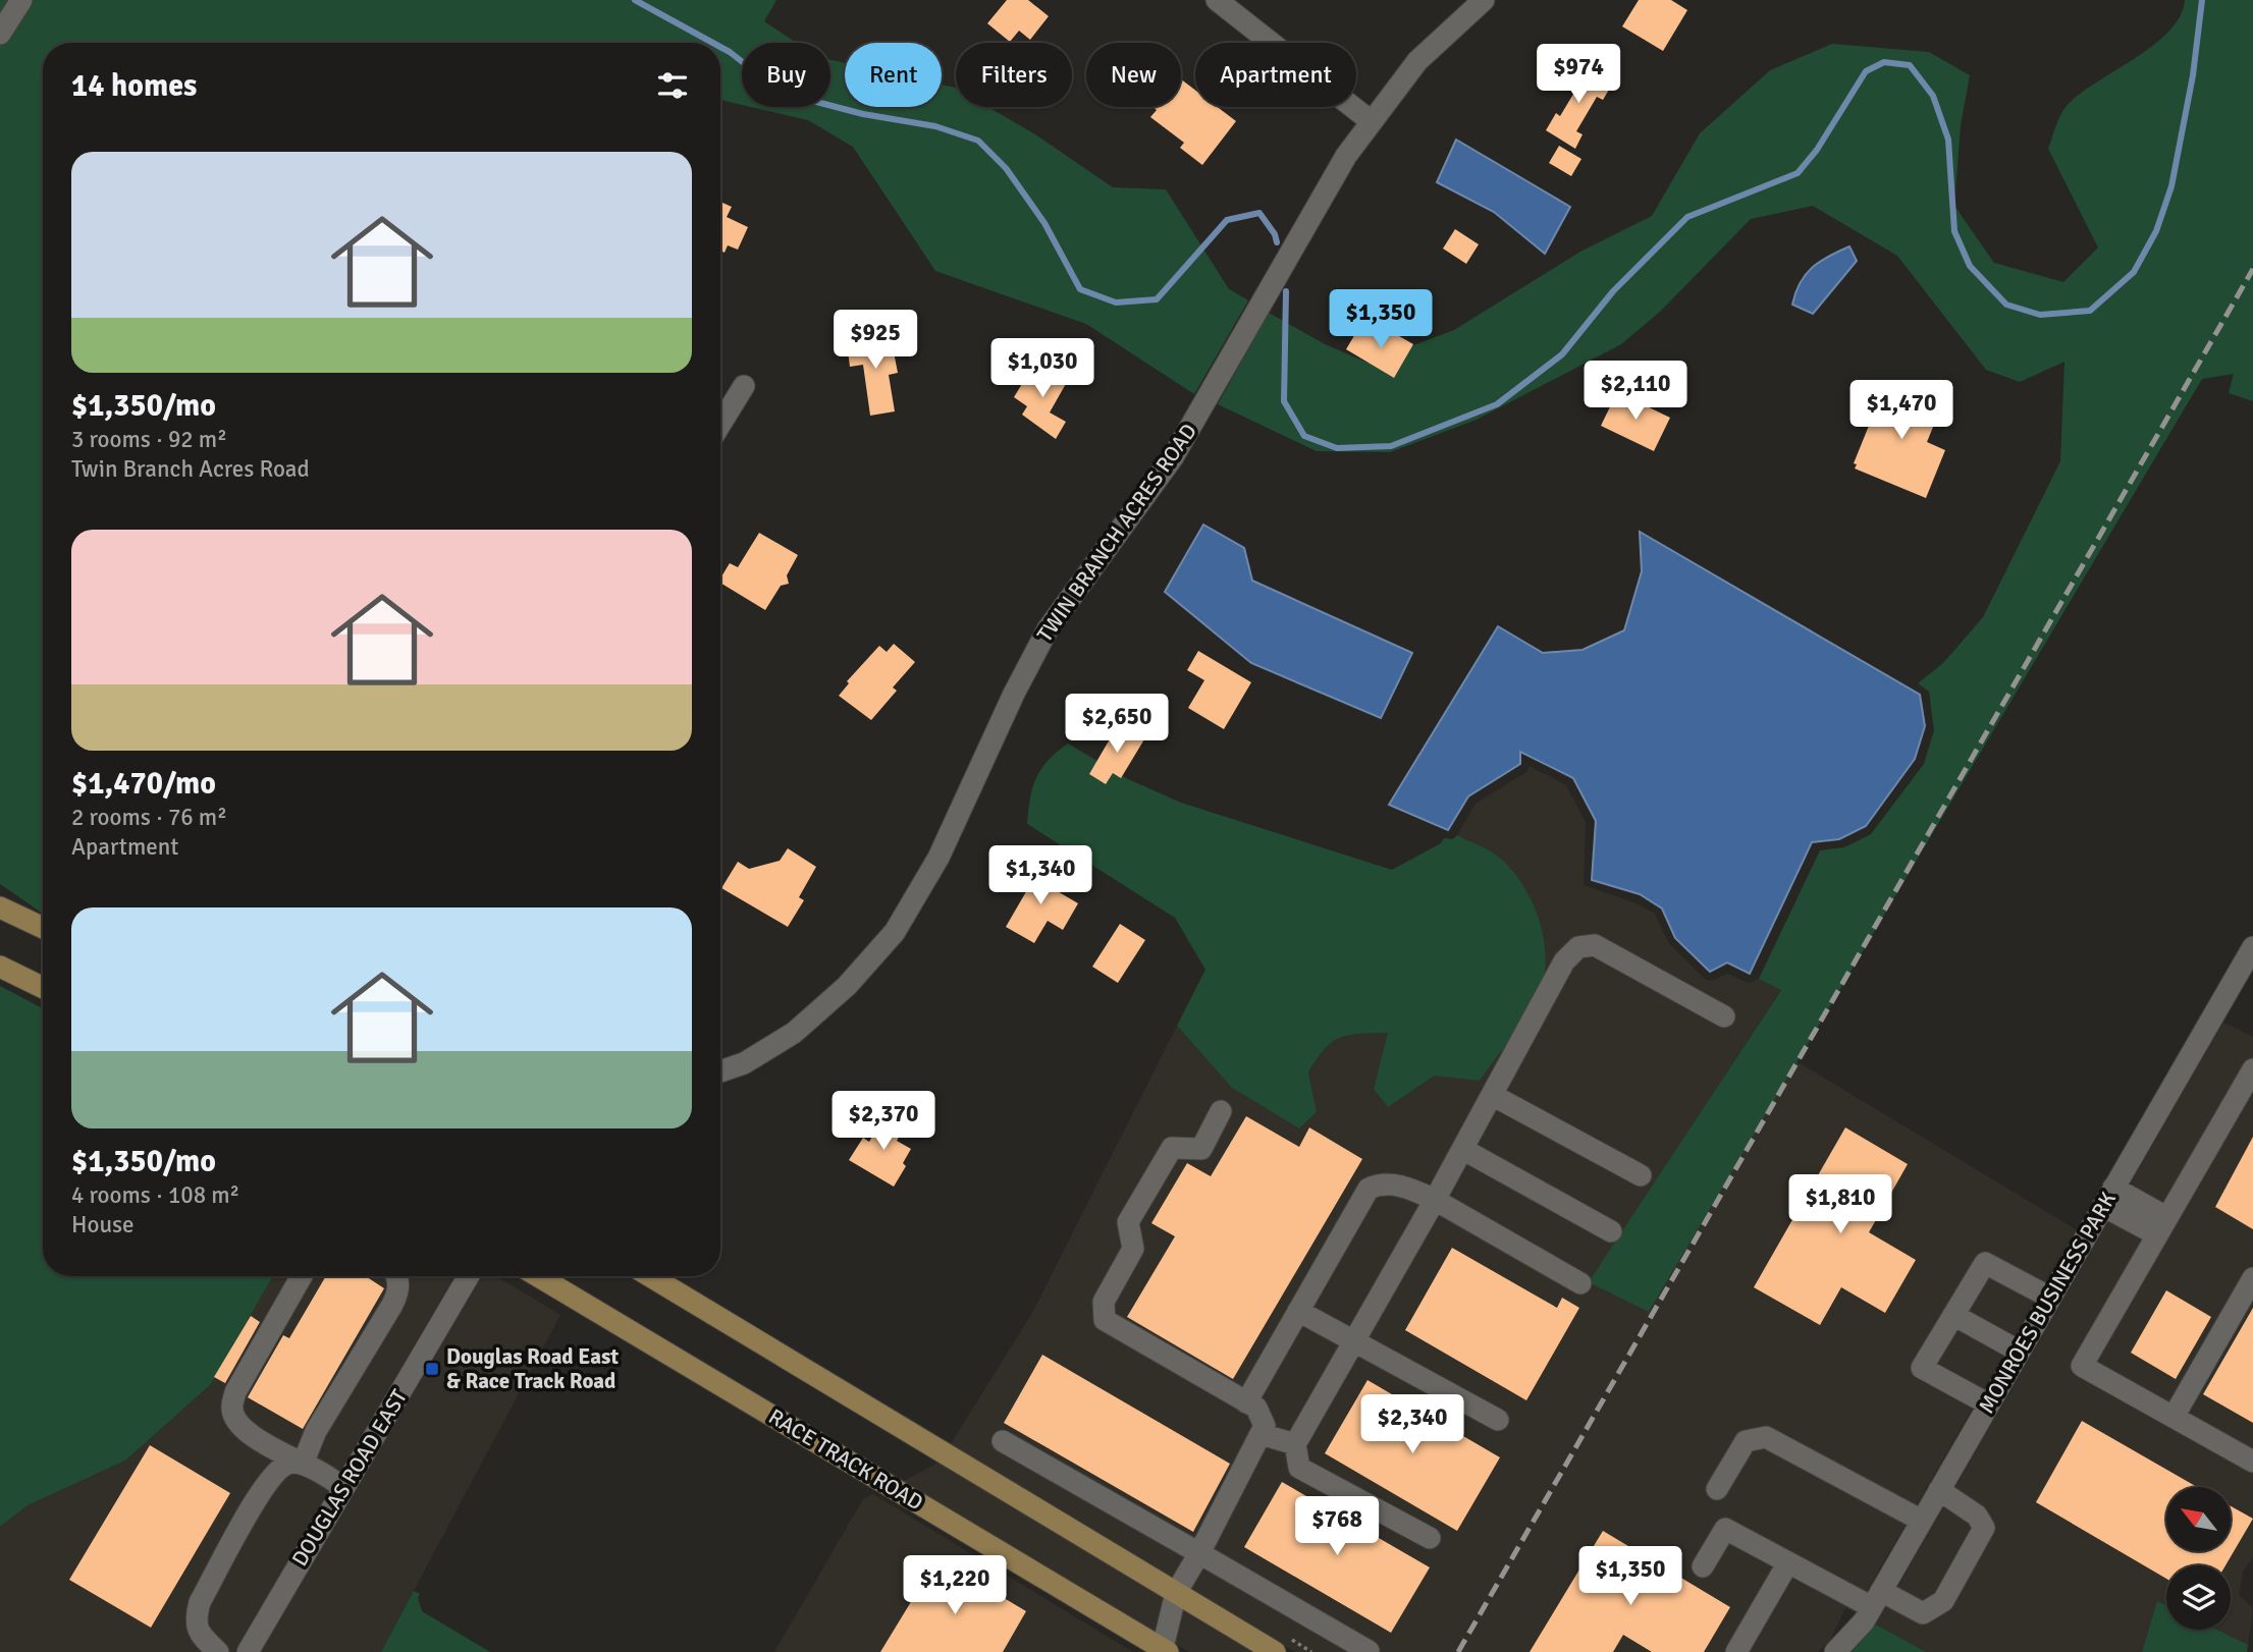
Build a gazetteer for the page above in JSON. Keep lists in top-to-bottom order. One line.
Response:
{"streets":{"main road":["RACE TRACK ROAD"],"street":["TWIN BRANCH ACRES ROAD","MONROES BUSINESS PARK","DOUGLAS ROAD EAST"]},"places":{"transit":["Douglas Road East & Race Track Road"]},"north":"top left","page":{"chip":["Buy","Rent","Filters","New","Apartment"],"heading":"14 homes","price":["$974","$1,350","$925","$1,030","$2,110","$1,470","$2,650","$1,340","$2,370","$1,810","$2,340","$768","$1,350","$1,220"],"list":[{"name":"$1,350/mo","note":"3 rooms · 92 m² · Twin Branch Acres Road"},{"name":"$1,470/mo","note":"2 rooms · 76 m² · Apartment"},{"name":"$1,350/mo","note":"4 rooms · 108 m² · House"}]}}
